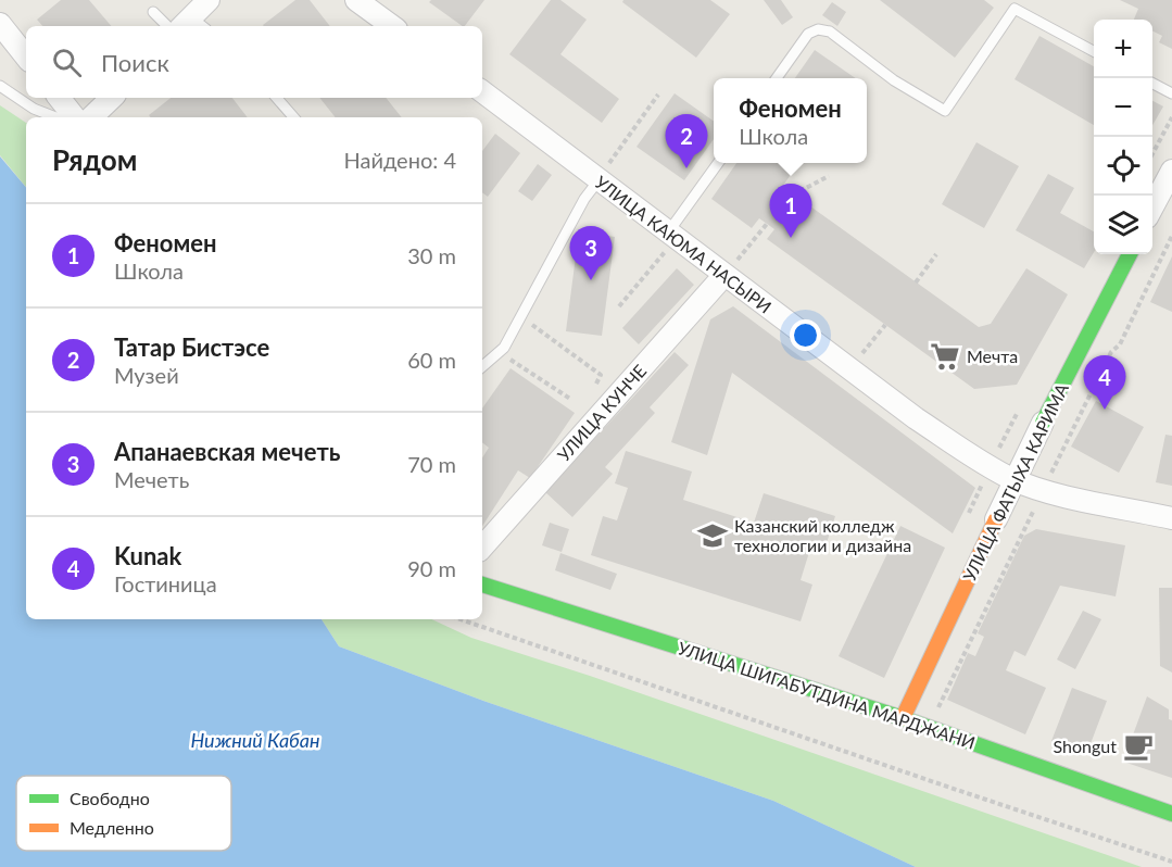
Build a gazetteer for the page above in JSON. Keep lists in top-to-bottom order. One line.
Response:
{"streets":{"street":["УЛИЦА КАЮМА НАСЫРИ","УЛИЦА КУНЧЕ","УЛИЦА ФАТЫХА КАРИМА","УЛИЦА ШИГАБУТДИНА МАРДЖАНИ"]},"crossings":[["УЛИЦА КАЮМА НАСЫРИ","УЛИЦА КУНЧЕ"],["УЛИЦА КАЮМА НАСЫРИ","УЛИЦА ФАТЫХА КАРИМА"],["УЛИЦА ФАТЫХА КАРИМА","УЛИЦА ШИГАБУТДИНА МАРДЖАНИ"]],"water":["Нижний Кабан"],"places":{"supermarket":["Мечта"],"school or university":["Казанский колледж технологии и дизайна"],"cafe":["Shongut"]},"legend":["Свободно","Медленно"],"page":{"map_buttons":["+","−"],"search":"Поиск","popup":["Феномен","Школа"],"pins":["2","1","3","4"],"heading":["Рядом","Найдено: 4"],"list":[{"mark":"1","name":"Феномен","note":"Школа","value":"30 m"},{"mark":"2","name":"Татар Бистэсе","note":"Музей","value":"60 m"},{"mark":"3","name":"Апанаевская мечеть","note":"Мечеть","value":"70 m"},{"mark":"4","name":"Kunak","note":"Гостиница","value":"90 m"}]}}
